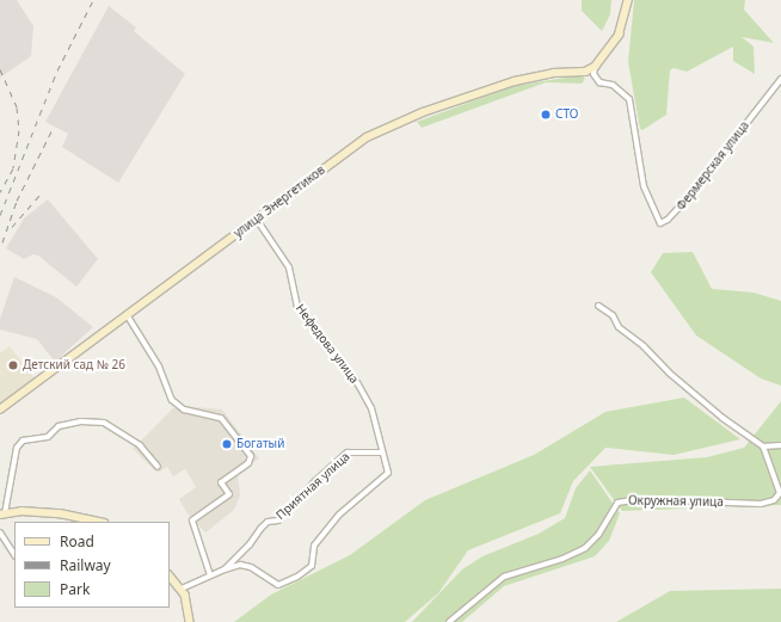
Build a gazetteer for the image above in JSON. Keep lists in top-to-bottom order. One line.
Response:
{"streets":{"main road":["улица Энергетиков"],"street":["Фермерская улица","Нефедова улица","Приятная улица","Окружная улица"]},"crossings":[["Фермерская улица","улица Энергетиков"],["улица Энергетиков","Нефедова улица"],["Нефедова улица","Приятная улица"]],"places":["СТО","Детский сад № 26","Богатый"],"legend":["Road","Railway","Park"]}
